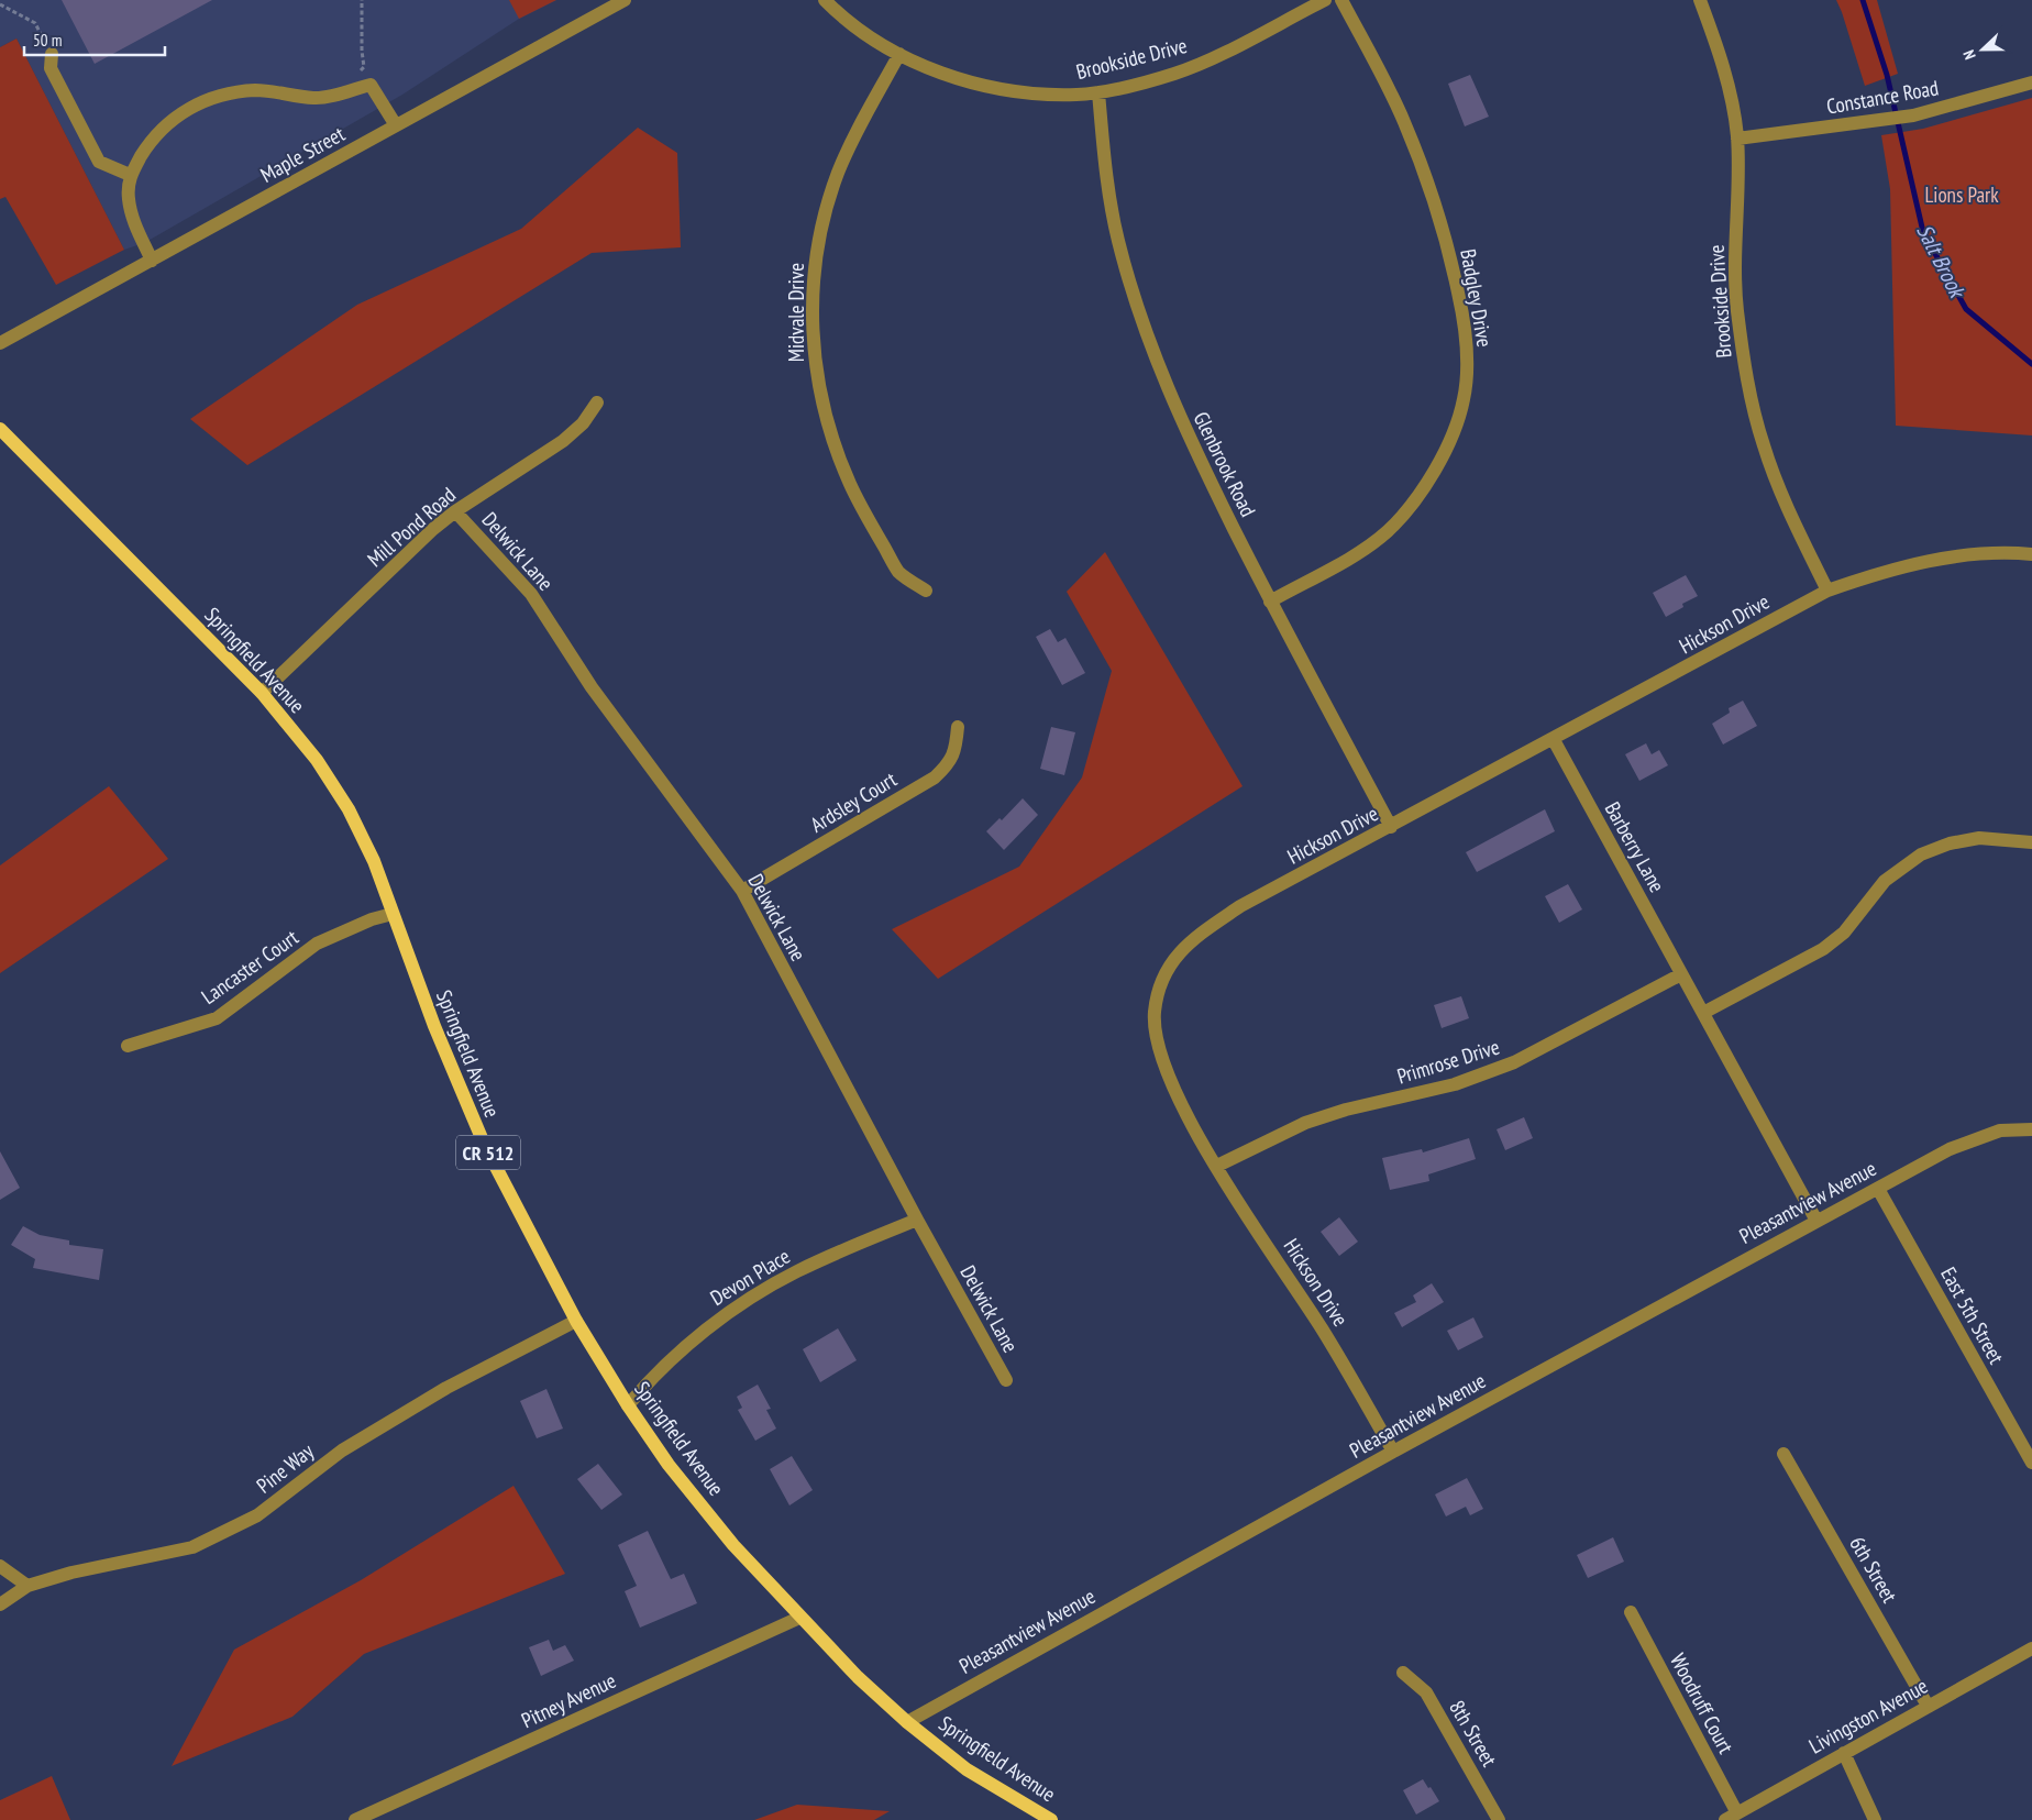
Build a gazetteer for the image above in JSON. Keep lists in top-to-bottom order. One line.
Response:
{"streets":{"main road":["Springfield Avenue","CR 512"],"street":["Brookside Drive","Constance Road","Maple Street","Badgley Drive","Midvale Drive","Glenbrook Road","Mill Pond Road","Delwick Lane","Hickson Drive","Ardsley Court","Barberry Lane","Lancaster Court","Primrose Drive","Pleasantview Avenue","Devon Place","East 5th Street","Pine Way","6th Street","Pitney Avenue","Woodruff Court","Livingston Avenue","8th Street"]},"crossings":[["Brookside Drive","Constance Road"],["Brookside Drive","Midvale Drive"],["Brookside Drive","Glenbrook Road"],["Brookside Drive","Hickson Drive"],["Badgley Drive","Glenbrook Road"],["Glenbrook Road","Hickson Drive"],["Mill Pond Road","Delwick Lane"],["Mill Pond Road","Springfield Avenue"],["Delwick Lane","Ardsley Court"],["Delwick Lane","Devon Place"],["Hickson Drive","Barberry Lane"],["Hickson Drive","Primrose Drive"],["Hickson Drive","Pleasantview Avenue"],["Springfield Avenue","Lancaster Court"],["Springfield Avenue","Pleasantview Avenue"],["Springfield Avenue","Devon Place"],["Springfield Avenue","Pine Way"],["Springfield Avenue","Pitney Avenue"],["Barberry Lane","Primrose Drive"],["Pleasantview Avenue","East 5th Street"],["6th Street","Livingston Avenue"],["Woodruff Court","Livingston Avenue"]],"water":["Salt Brook"],"parks":["Lions Park"],"scale_bar":"50 m","north":"left"}
